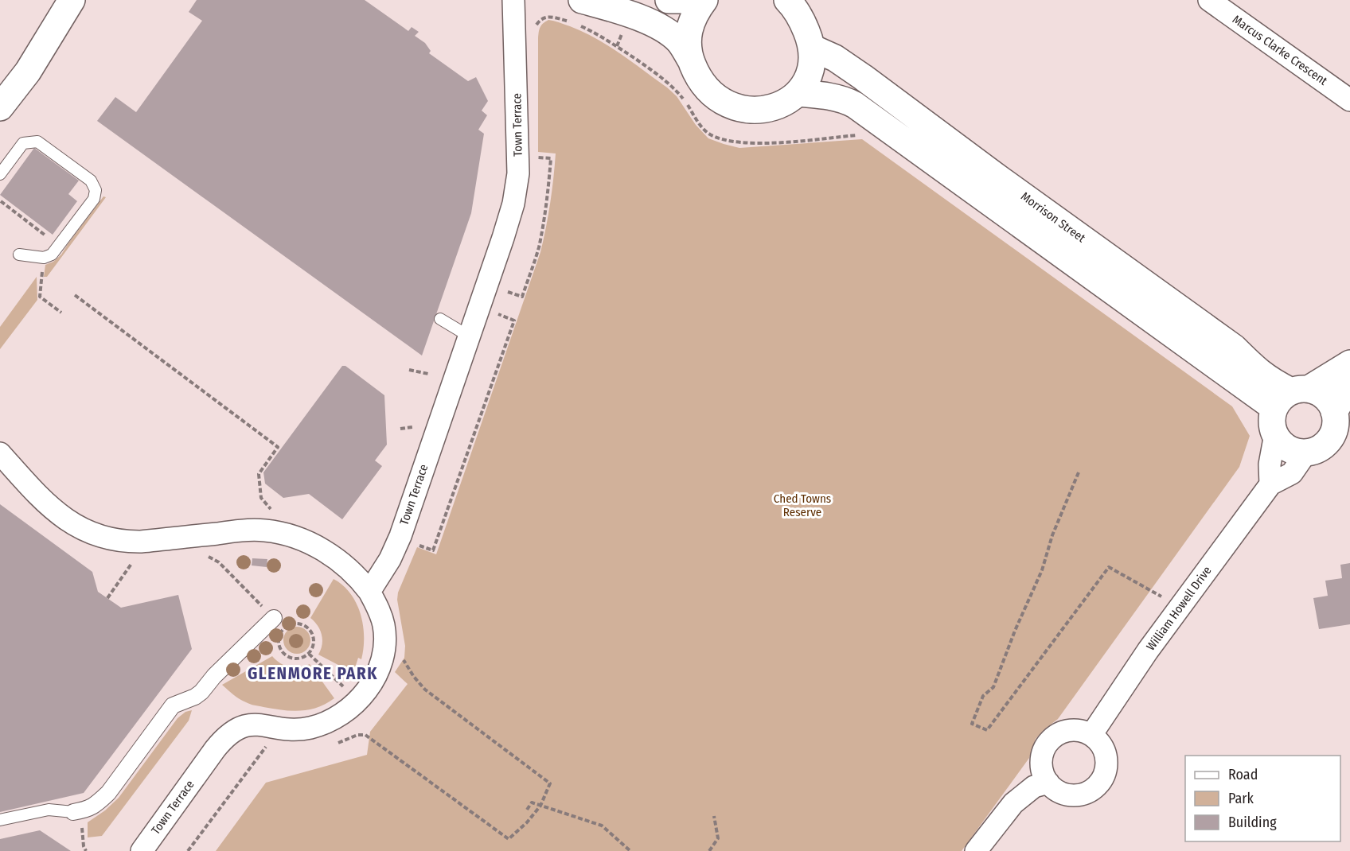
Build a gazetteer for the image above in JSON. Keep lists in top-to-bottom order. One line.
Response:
{"streets":{"street":["Marcus Clarke Crescent","Town Terrace","Morrison Street","William Howell Drive"]},"crossings":[["Morrison Street","William Howell Drive"]],"districts":["GLENMORE PARK"],"parks":["Ched Towns Reserve"],"legend":["Road","Park","Building"]}
